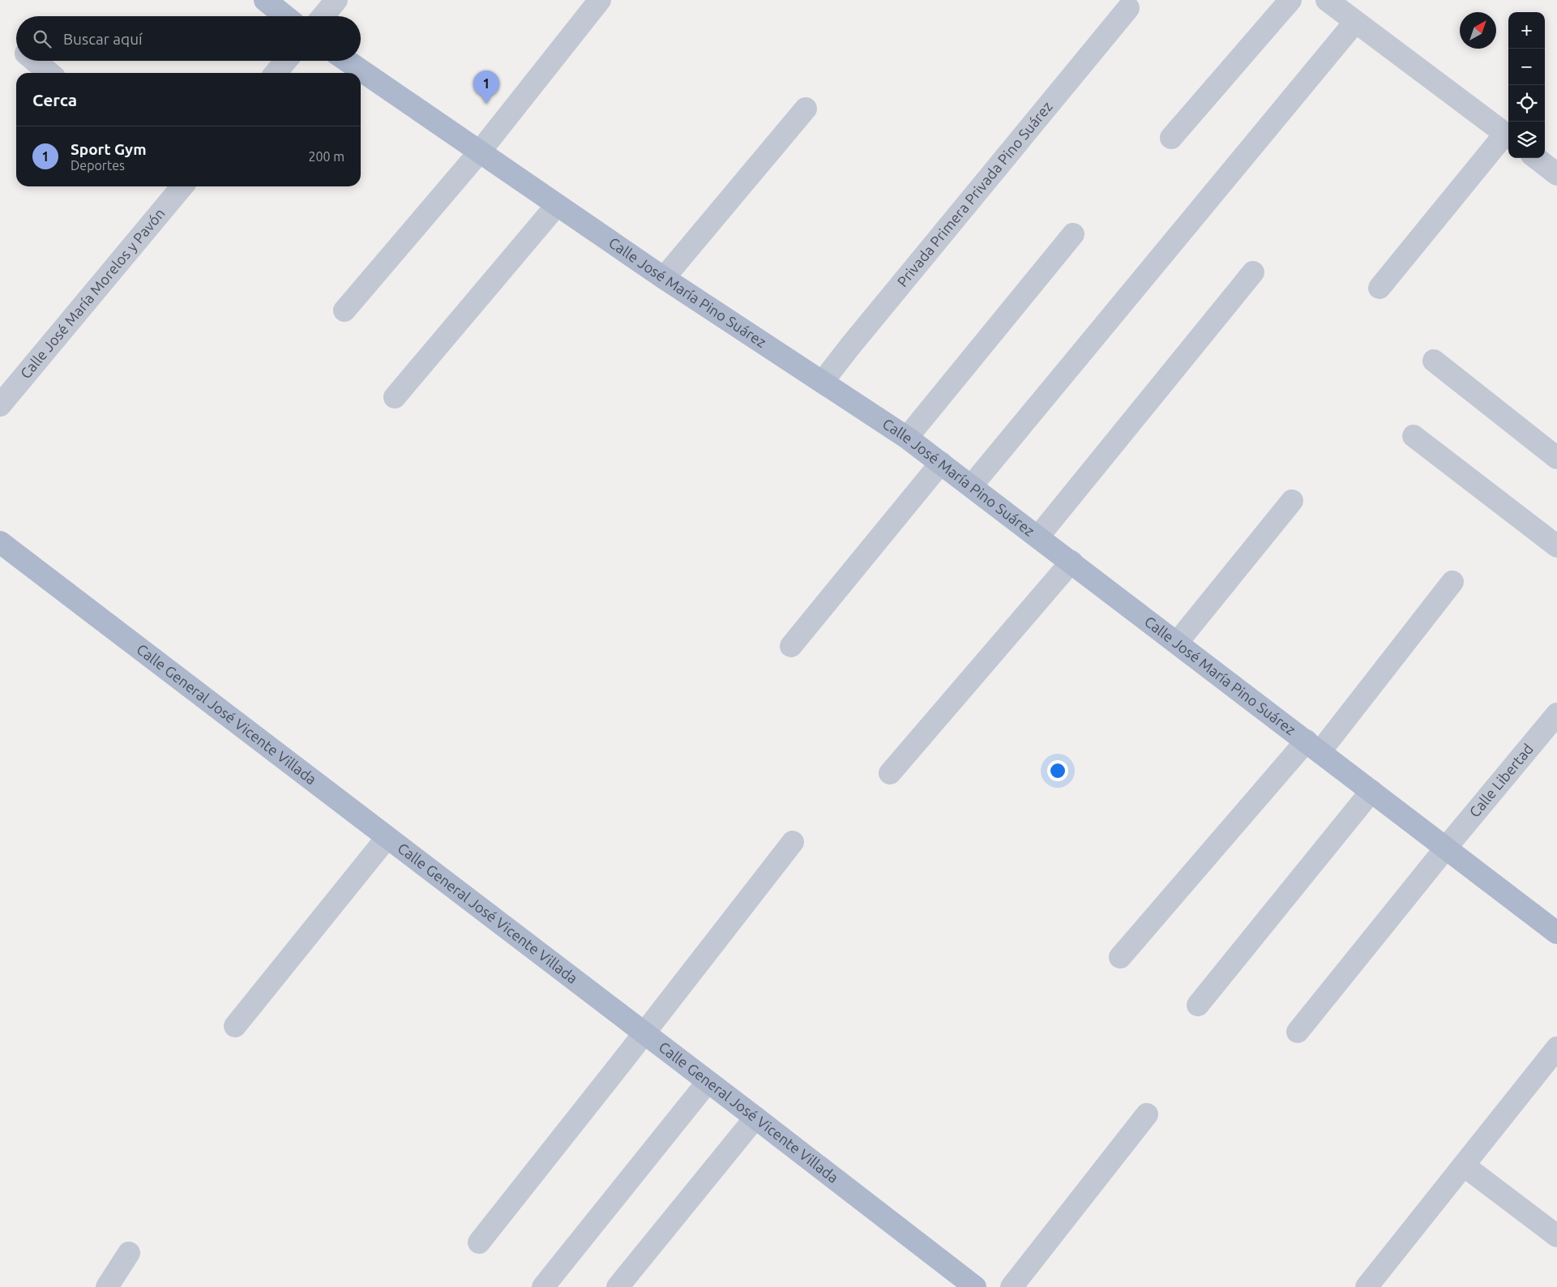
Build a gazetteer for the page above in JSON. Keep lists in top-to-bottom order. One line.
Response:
{"streets":{"main road":["Calle José María Pino Suárez","Calle General José Vicente Villada"],"street":["Privada Primera Privada Pino Suárez","Calle José María Morelos y Pavón","Calle Libertad"]},"crossings":[["Privada Primera Privada Pino Suárez","Calle José María Pino Suárez"],["Calle José María Pino Suárez","Calle Libertad"]],"north":"top right","page":{"map_buttons":["+","−"],"search":"Buscar aquí","pins":"1","heading":"Cerca","list":[{"mark":"1","name":"Sport Gym","note":"Deportes","value":"200 m"}]}}
